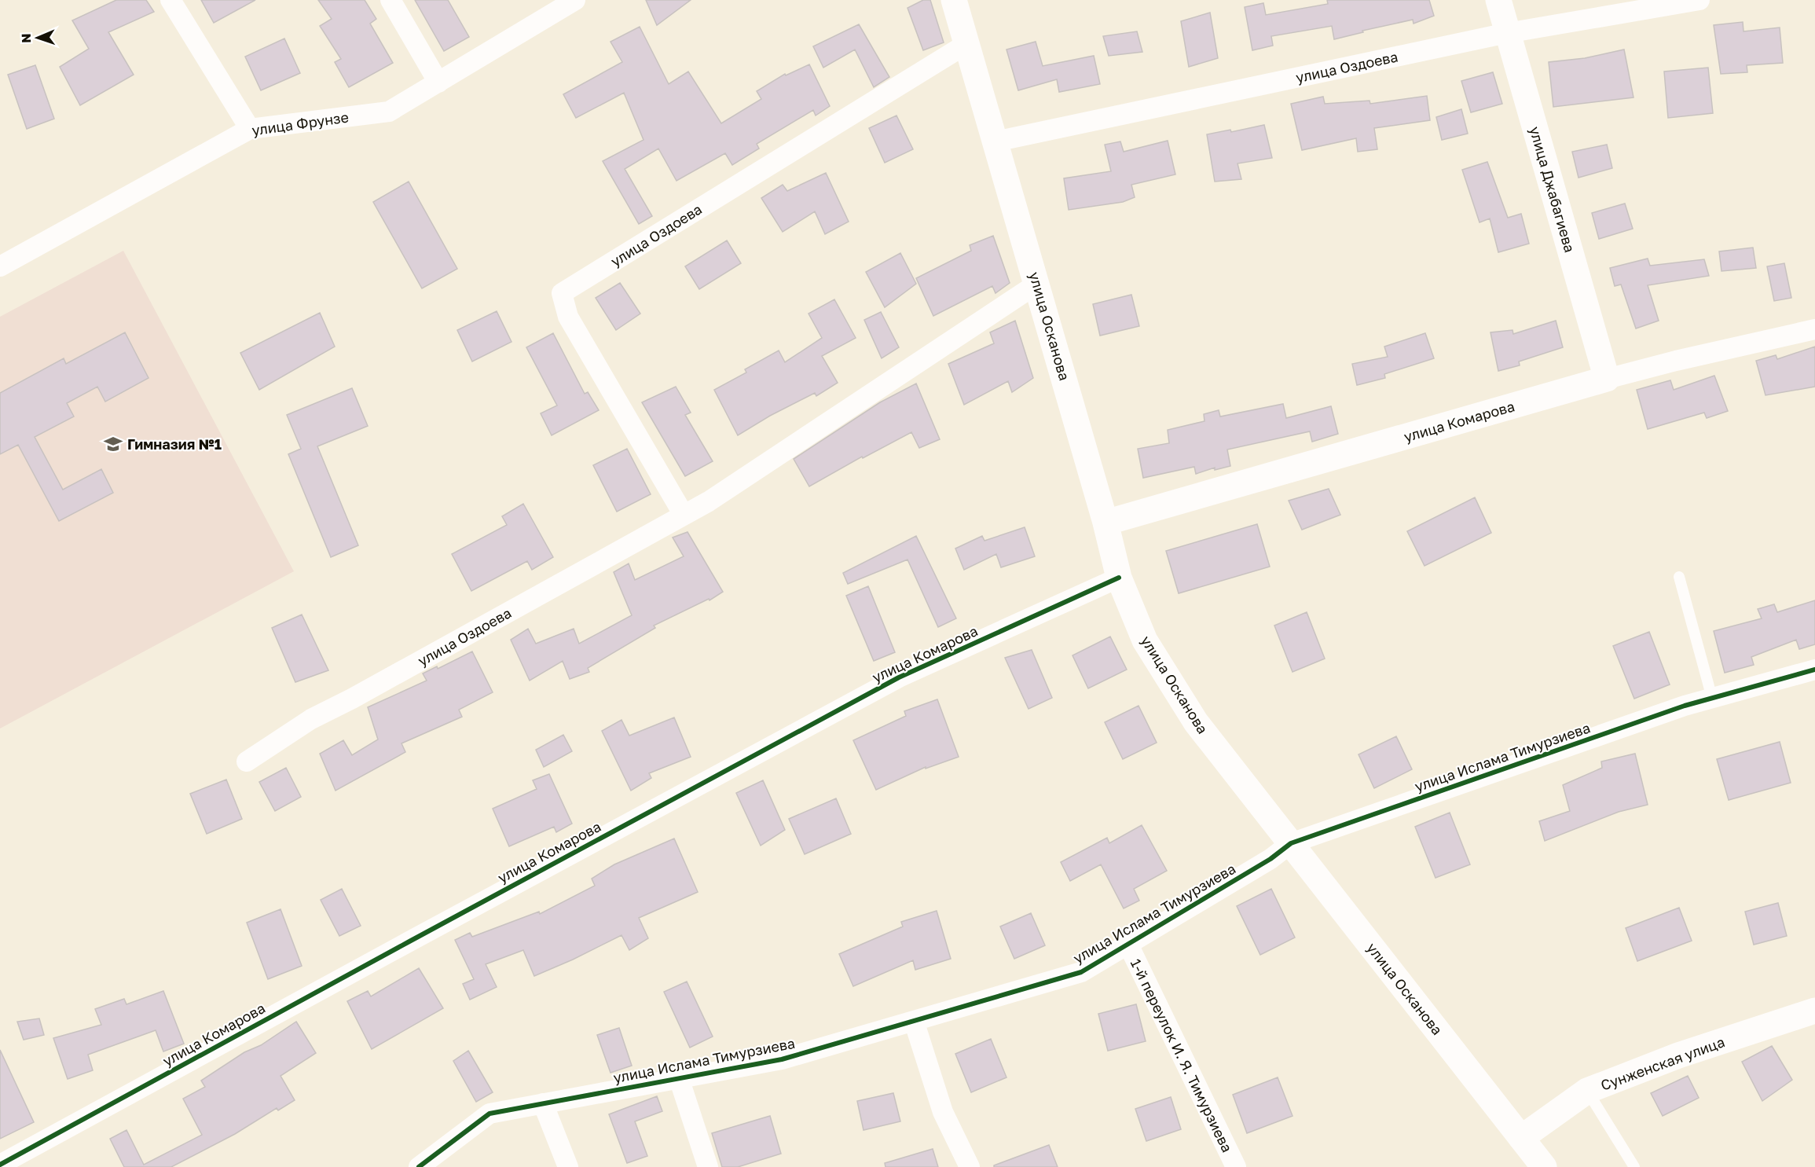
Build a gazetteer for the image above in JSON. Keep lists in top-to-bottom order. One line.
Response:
{"streets":{"main road":["улица Джабагиева","улица Осканова","улица Комарова","Сунженская улица"],"street":["улица Оздоева","улица Фрунзе","улица Ислама Тимурзиева","1-й переулок И. Я. Тимурзиева"]},"crossings":[["улица Оздоева","улица Джабагиева"],["улица Оздоева","улица Осканова"],["улица Джабагиева","улица Комарова"],["улица Осканова","улица Комарова"],["улица Осканова","улица Ислама Тимурзиева"],["улица Осканова","Сунженская улица"],["улица Ислама Тимурзиева","1-й переулок И. Я. Тимурзиева"]],"places":{"school or university":["Гимназия №1"]},"north":"left"}
